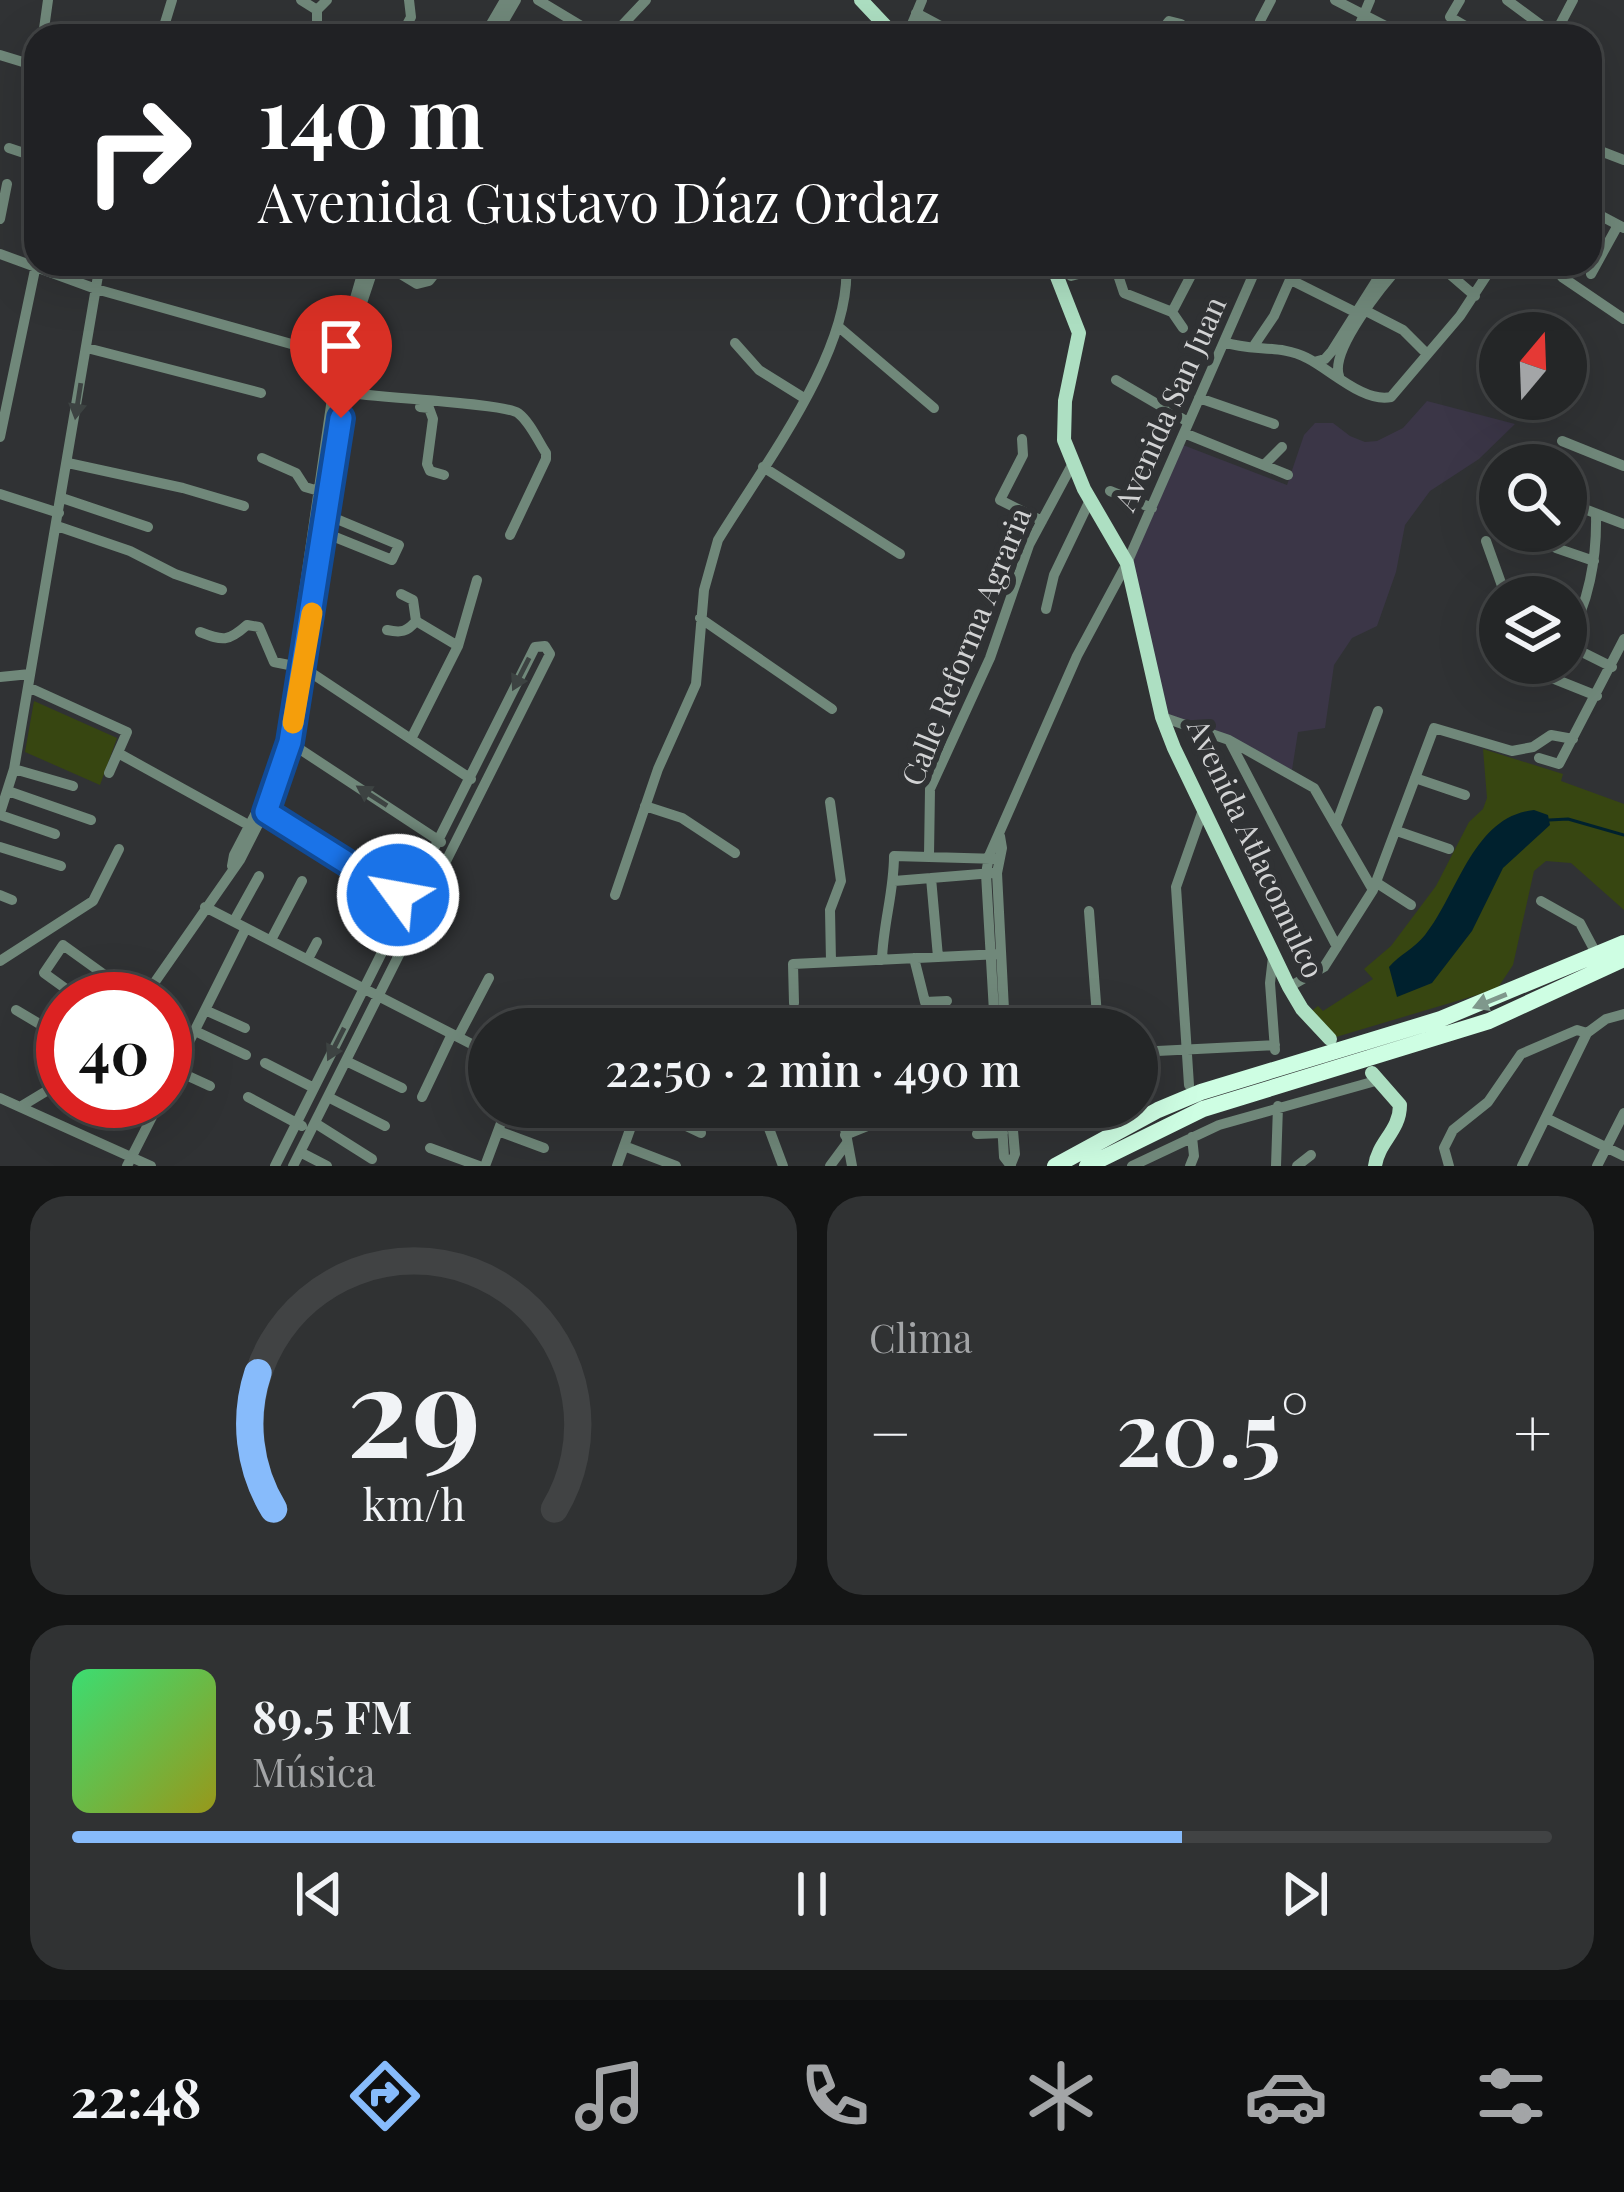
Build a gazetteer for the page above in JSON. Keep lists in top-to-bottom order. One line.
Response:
{"streets":{"main road":["Avenida Atlacomulco"],"street":["Avenida San Juan","Calle Reforma Agraria"]},"crossings":[["Avenida San Juan","Avenida Atlacomulco"],["Calle Reforma Agraria","Avenida Atlacomulco"]],"north":"top","page":{"turn":["140 m","Avenida Gustavo Díaz Ordaz"],"limit":"40","trip":"22:50 · 2 min · 490 m","tile":"Clima","heat":["−","20.5°","+"],"song":["89.5 FM","Música"],"tabs":"22:48","gauge":["29","km/h"]}}
